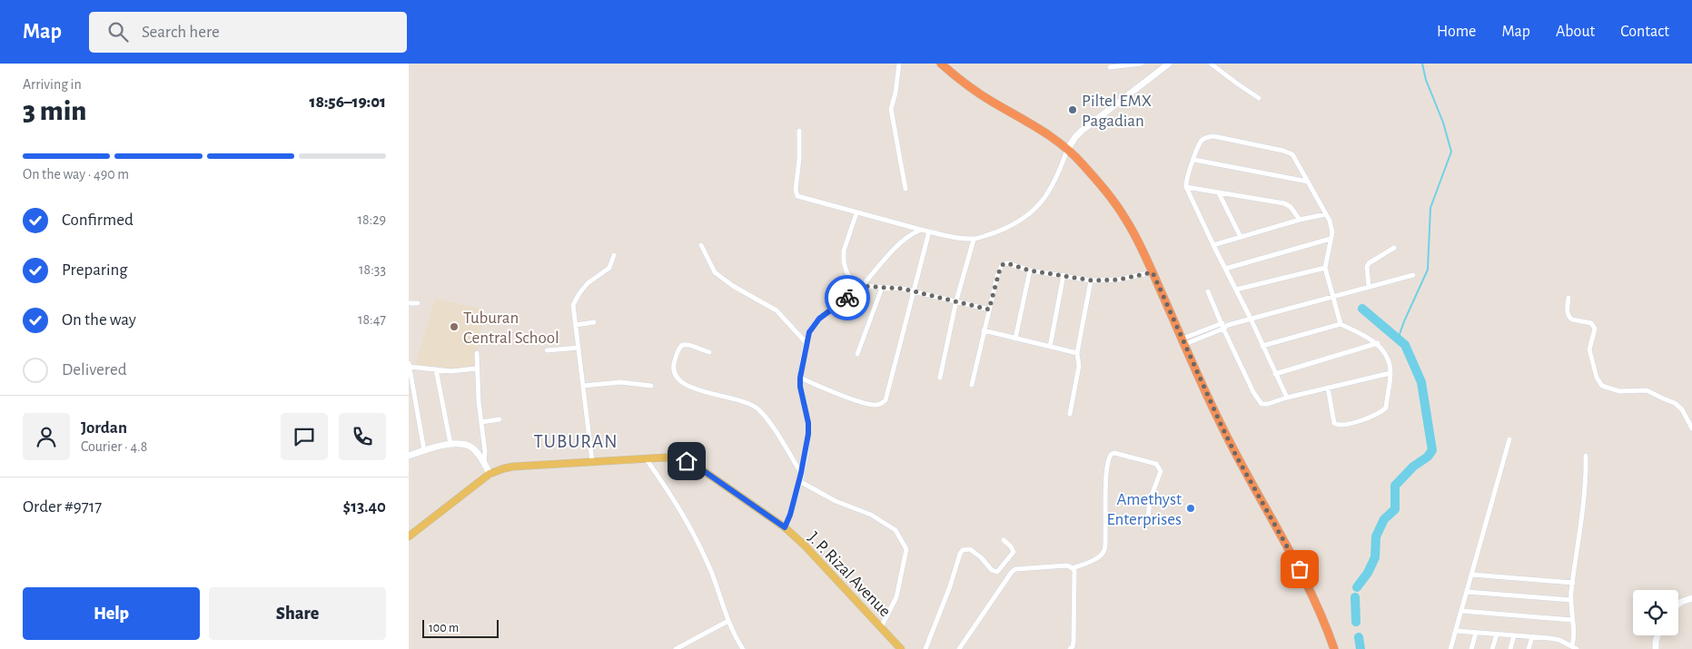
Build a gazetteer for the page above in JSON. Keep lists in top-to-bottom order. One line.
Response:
{"streets":{"main road":["J. P. Rizal Avenue"]},"districts":["TUBURAN"],"places":["Piltel EMX Pagadian","Tuburan Central School","Amethyst Enterprises"],"scale_bar":"100 m","page":{"header":"Map","search":"Search here","nav":["Home","Map","About","Contact"],"heading":["3 min","Arriving in","18:56–19:01"],"panel":["Jordan","Courier · 4.8","Order #9717","$13.40"],"bar":"On the way · 490 m","list":[["Confirmed","18:29"],["Preparing","18:33"],["On the way","18:47"],"Delivered"],"buttons":["Help","Share"],"scale":"100 m"}}
